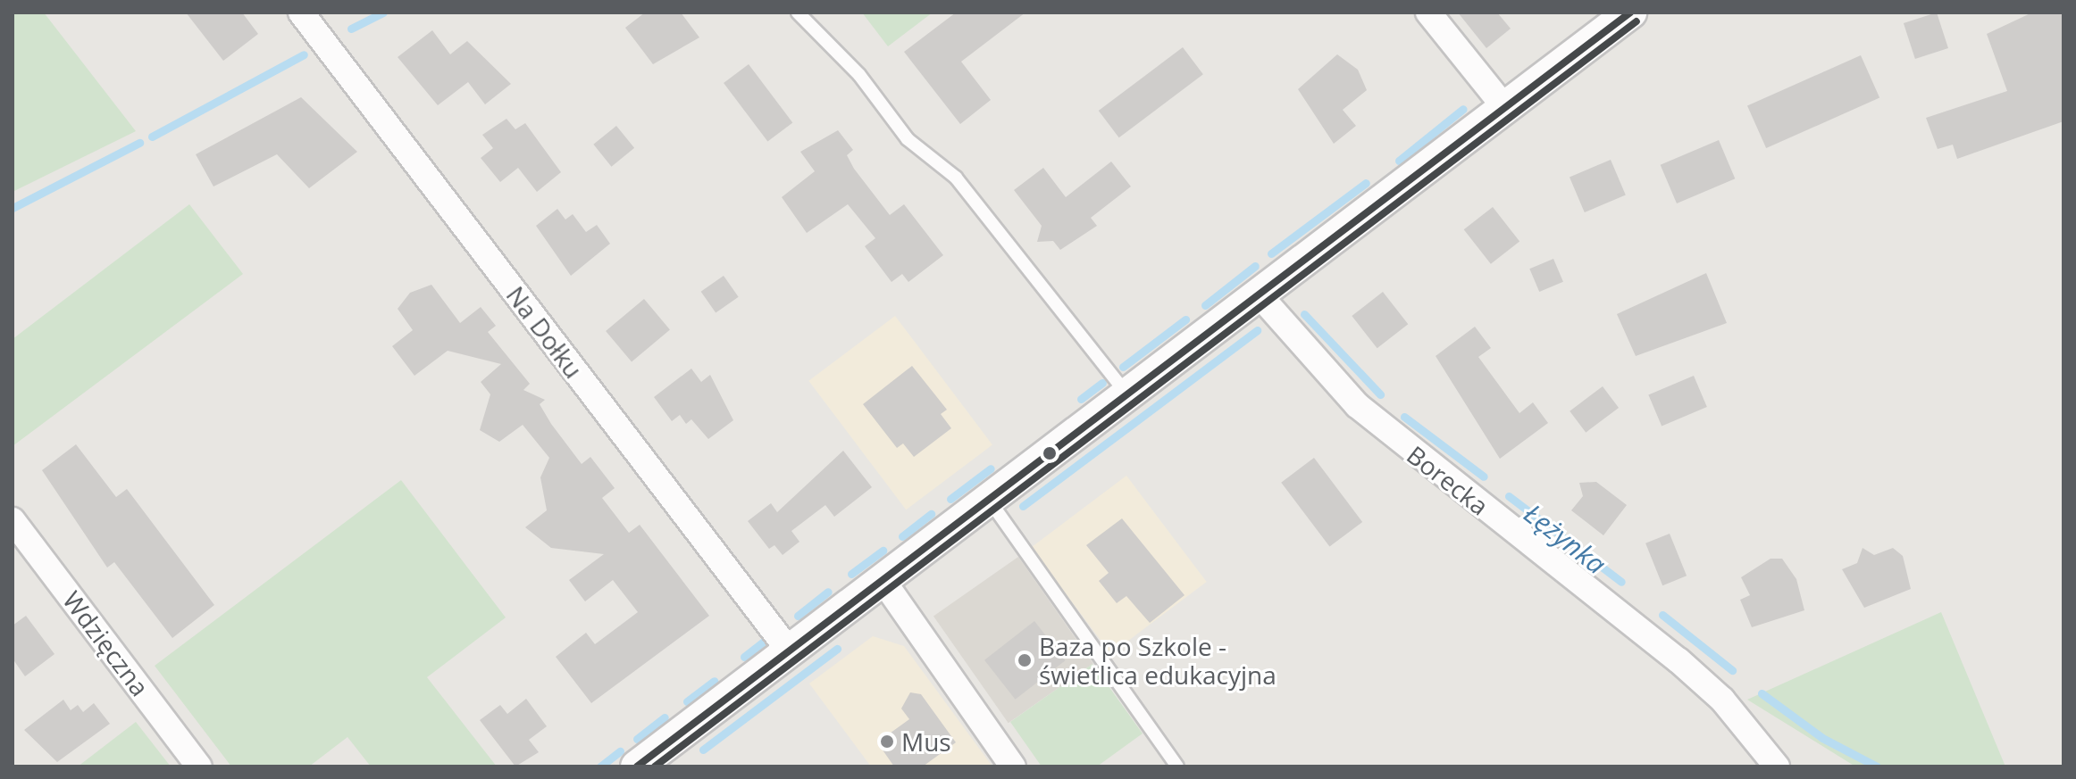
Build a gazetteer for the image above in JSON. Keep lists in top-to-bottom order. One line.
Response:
{"streets":{"street":["Na Dołku","Borecka","Wdzięczna"]},"water":["Łężynka"],"places":["Baza po Szkole - świetlica edukacyjna","Mus"]}
